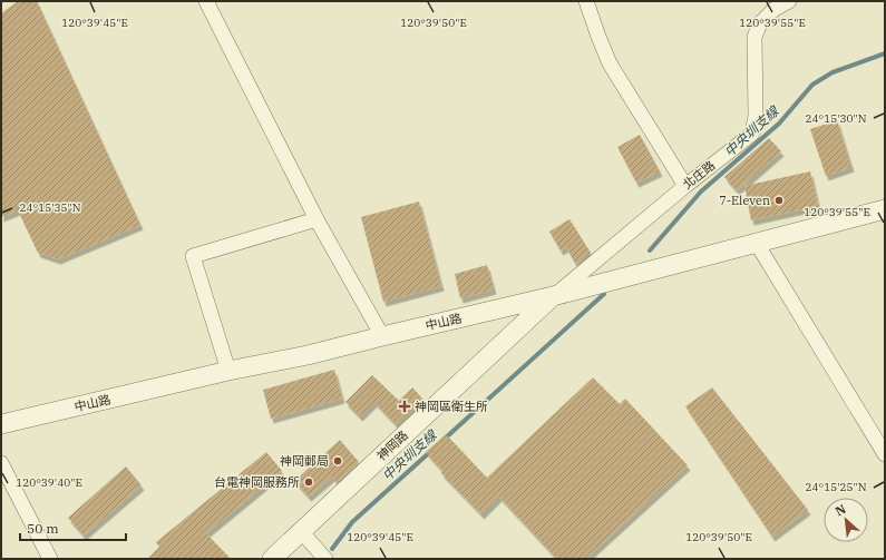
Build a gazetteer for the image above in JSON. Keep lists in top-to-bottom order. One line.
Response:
{"streets":{"street":["北庄路","中山路","神岡路"]},"crossings":[["北庄路","中山路"],["北庄路","神岡路"],["中山路","神岡路"]],"water":["中央圳支線"],"places":{"other":["7-Eleven","神岡郵局","台電神岡服務所"],"health":["神岡區衛生所"]},"scale_bar":"50 m","north":"top left","coordinates":["120°39'45\"E","120°39'50\"E","120°39'55\"E","24°15'30\"N","24°15'35\"N","120°39'40\"E","24°15'25\"N"]}
